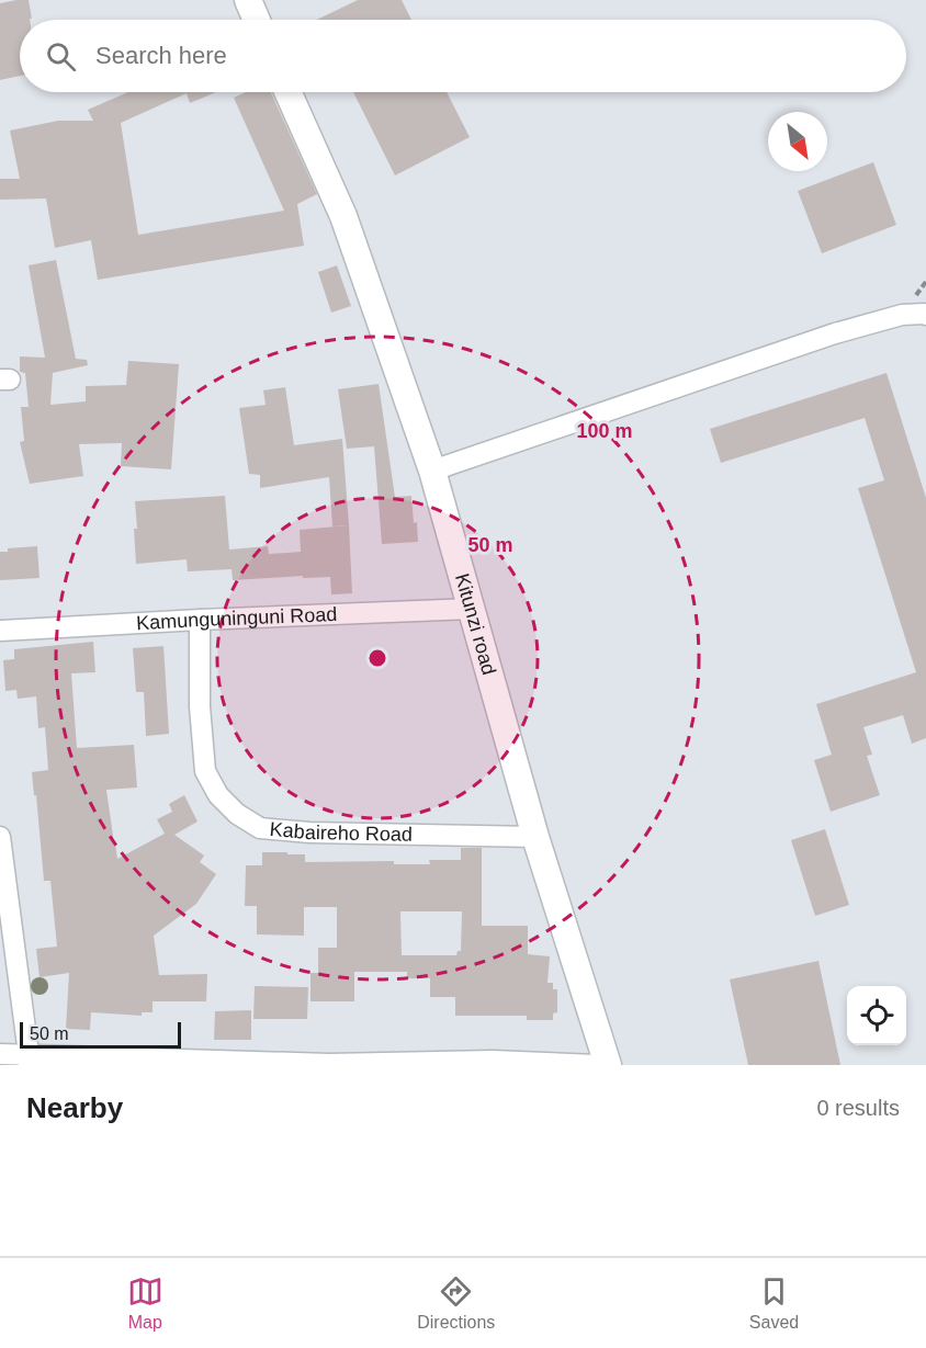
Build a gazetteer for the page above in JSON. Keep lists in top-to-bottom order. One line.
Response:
{"streets":{"street":["Kamunguninguni Road","Kitunzi road","Kabaireho Road"]},"crossings":[["Kamunguninguni Road","Kitunzi road"],["Kamunguninguni Road","Kabaireho Road"],["Kitunzi road","Kabaireho Road"]],"scale_bar":"50 m","north":"bottom right","page":{"search":"Search here","scale":"50 m","heading":["Nearby","0 results"],"nav":["Map","Directions","Saved"]},"rings":["100 m","50 m"]}
